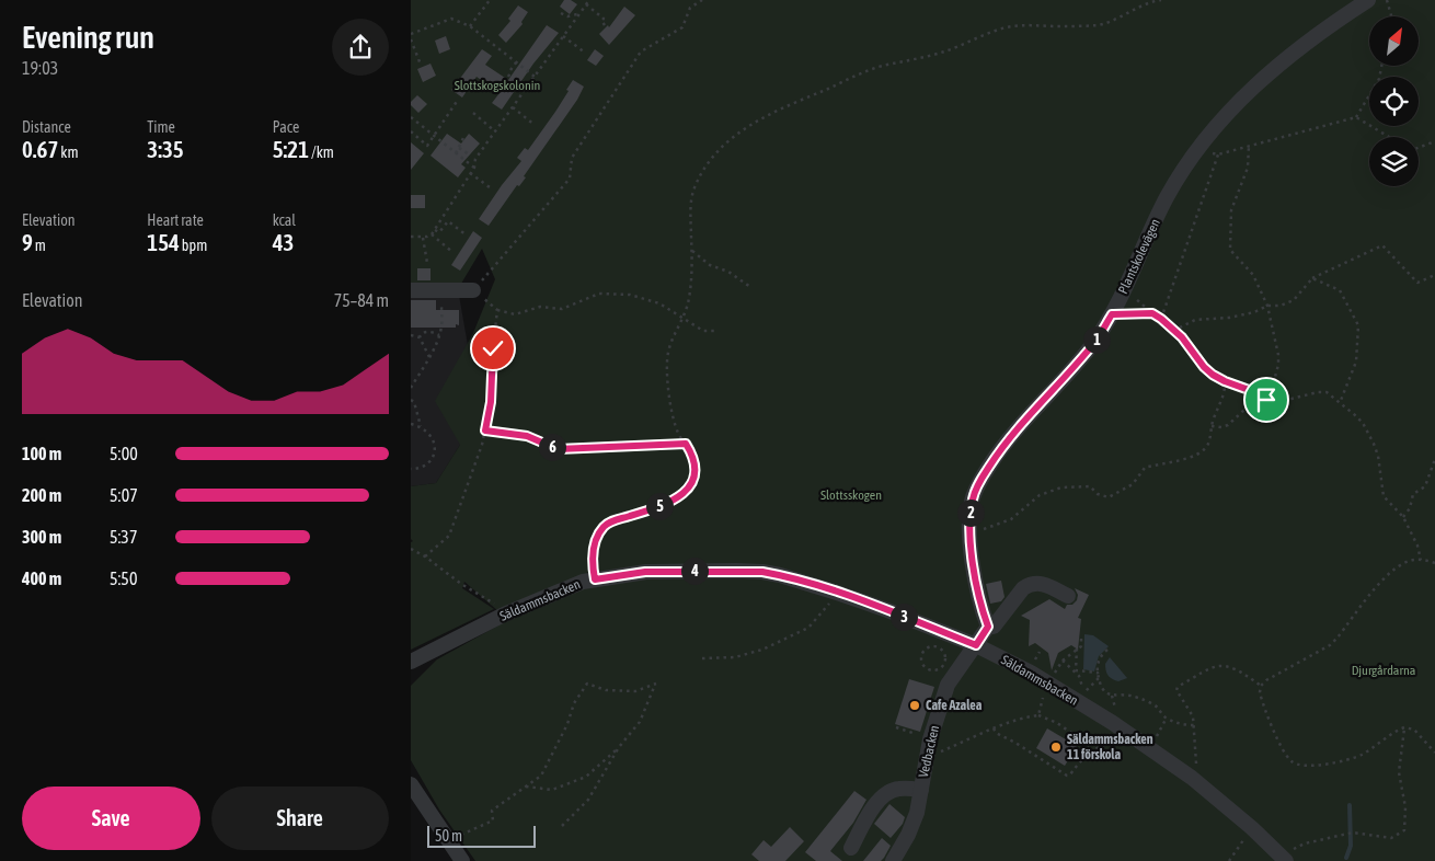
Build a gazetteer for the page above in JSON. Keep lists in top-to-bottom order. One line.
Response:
{"streets":{"street":["Plantskolevägen","Säldammsbacken","Vedbacken"]},"crossings":[["Säldammsbacken","Vedbacken"]],"parks":["Slottskogskolonin","Slottsskogen","Djurgårdarna"],"places":["Cafe Azalea","Säldammsbacken 11 förskola"],"scale_bar":"50 m","north":"top right","page":{"heading":["Evening run","19:03"],"stats":[["Distance","0.67 km"],["Time","3:35"],["Pace","5:21 /km"],["Elevation","9 m"],["Heart rate","154 bpm"],["kcal","43"]],"chart":["Elevation","75–84 m"],"pins":["1","6","5","2","4","3"],"list":[{"name":"100 m","note":"5:00"},{"name":"200 m","note":"5:07"},{"name":"300 m","note":"5:37"},{"name":"400 m","note":"5:50"}],"buttons":["Save","Share"],"scale":"50 m"}}
